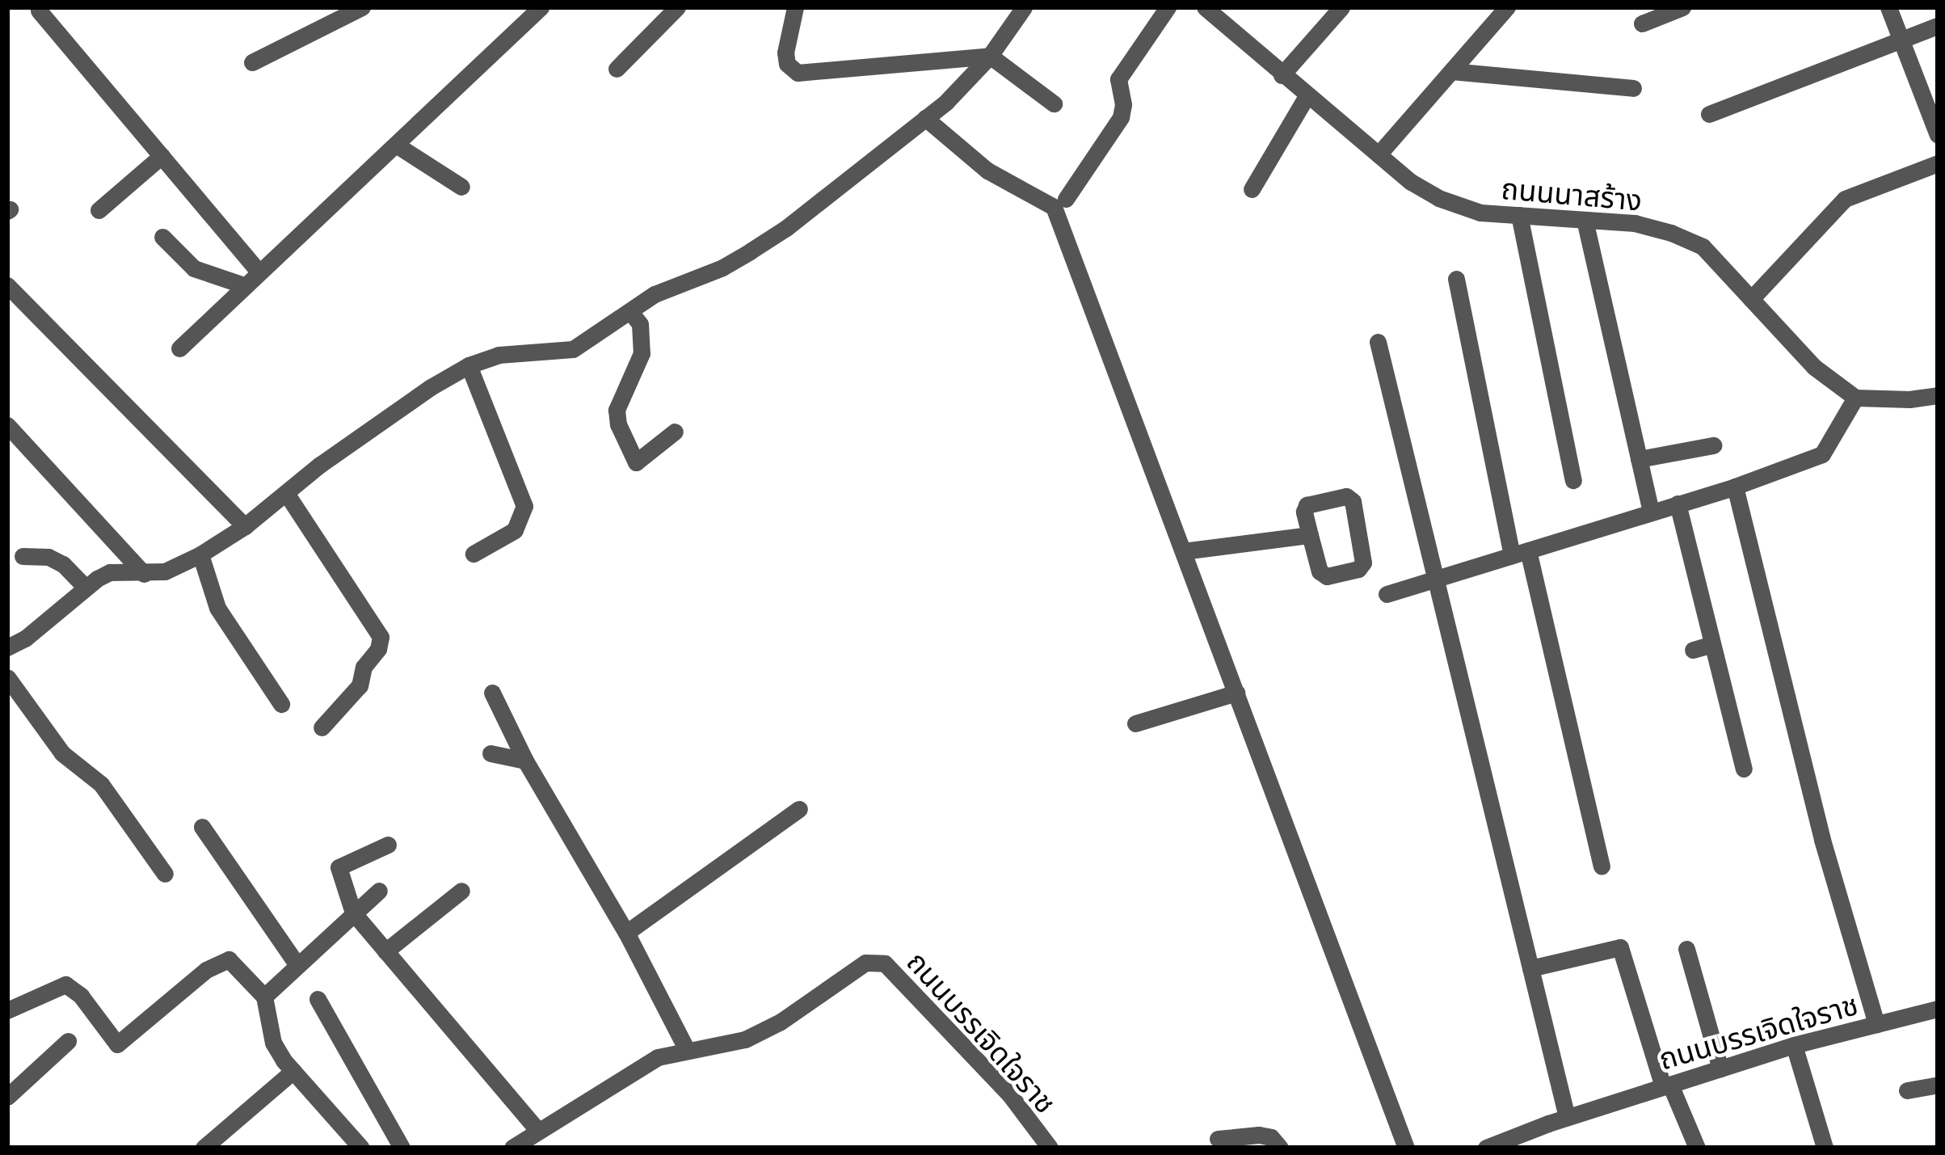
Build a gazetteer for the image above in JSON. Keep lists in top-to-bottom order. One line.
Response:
{"streets":{"street":["ถนนนาสร้าง","ถนนบรรเจิดใจราช"]}}
